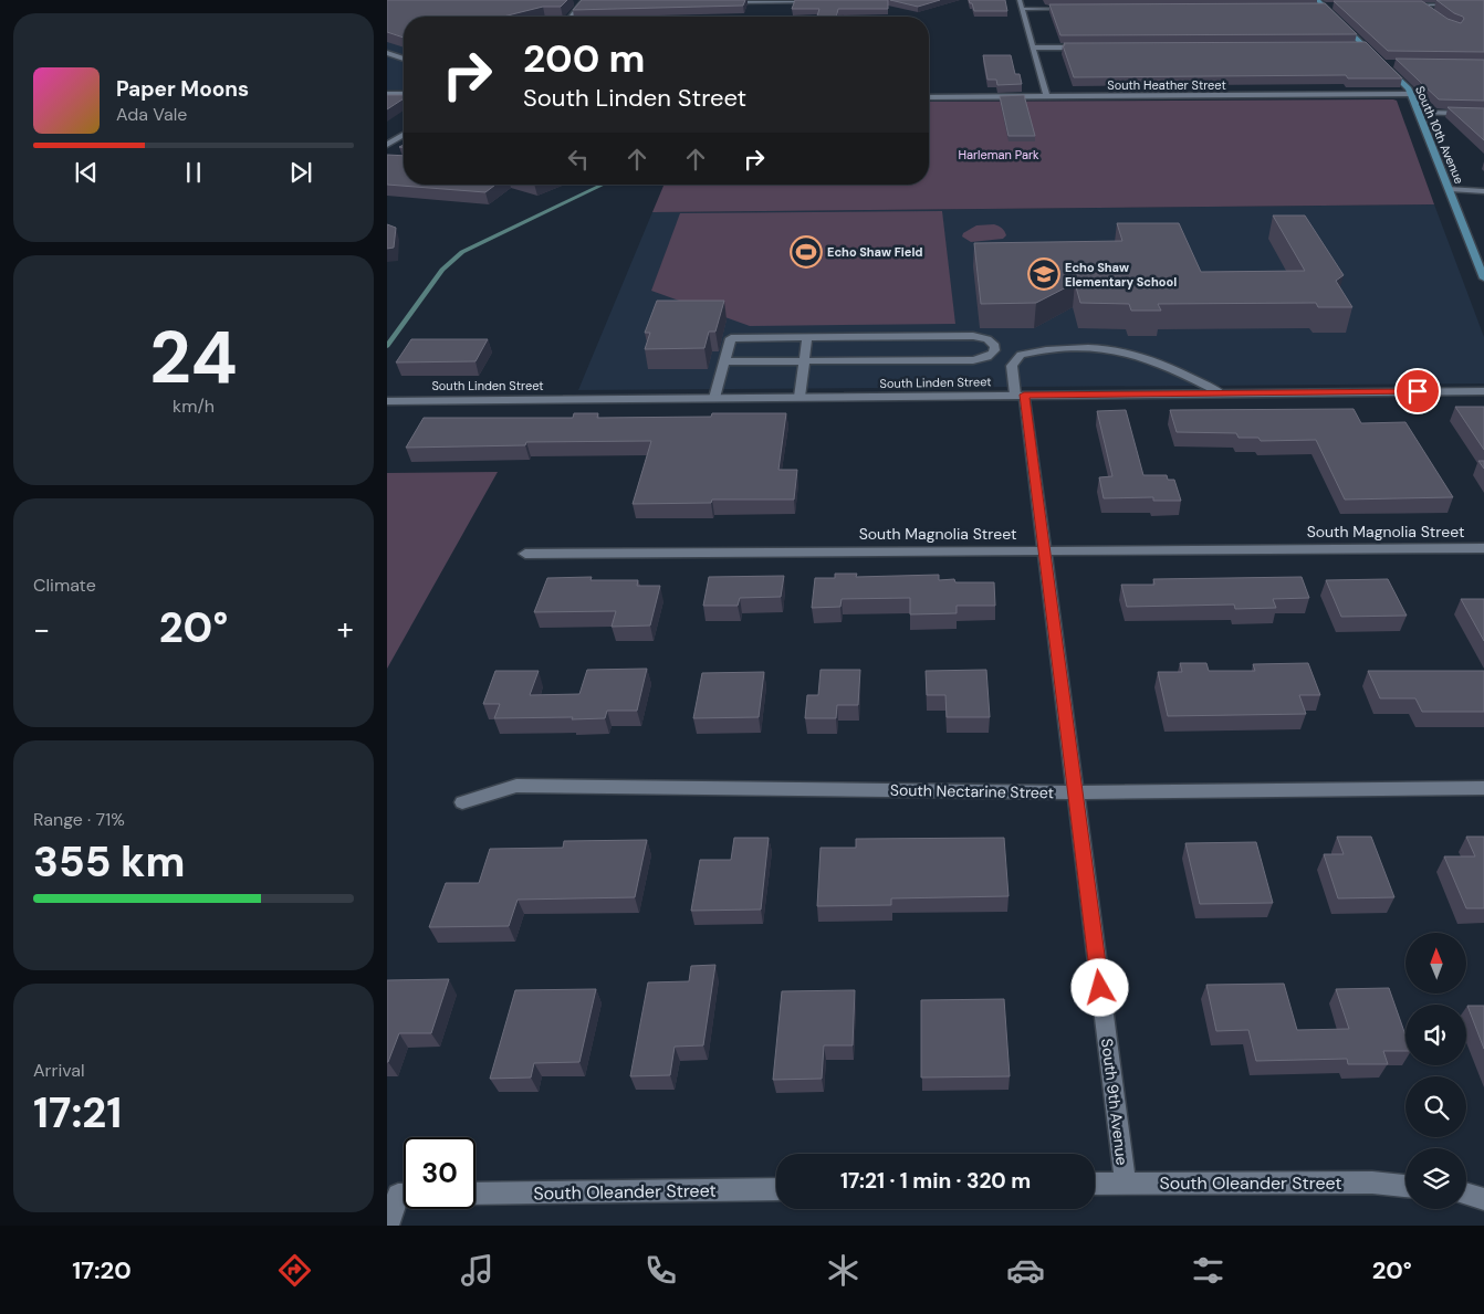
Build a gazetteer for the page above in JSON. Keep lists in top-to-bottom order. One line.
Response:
{"streets":{"main road":["South 10th Avenue"],"street":["South Heather Street","South Linden Street","South Magnolia Street","South Nectarine Street","South 9th Avenue","South Oleander Street"]},"crossings":[["South Heather Street","South 10th Avenue"],["South Linden Street","South 9th Avenue"],["South Magnolia Street","South 9th Avenue"],["South Nectarine Street","South 9th Avenue"],["South 9th Avenue","South Oleander Street"]],"parks":["Harleman Park"],"places":{"sports":["Echo Shaw Field"],"school or university":["Echo Shaw Elementary School"]},"north":"top","page":{"turn":["200 m","South Linden Street"],"song":["Paper Moons","Ada Vale"],"tile":[["24","km/h"],"Climate",["Range · 71%","355 km"],["Arrival","17:21"]],"heat":["−","20°","+"],"limit":"30","trip":"17:21 · 1 min · 320 m","tabs":["17:20","20°"]}}
